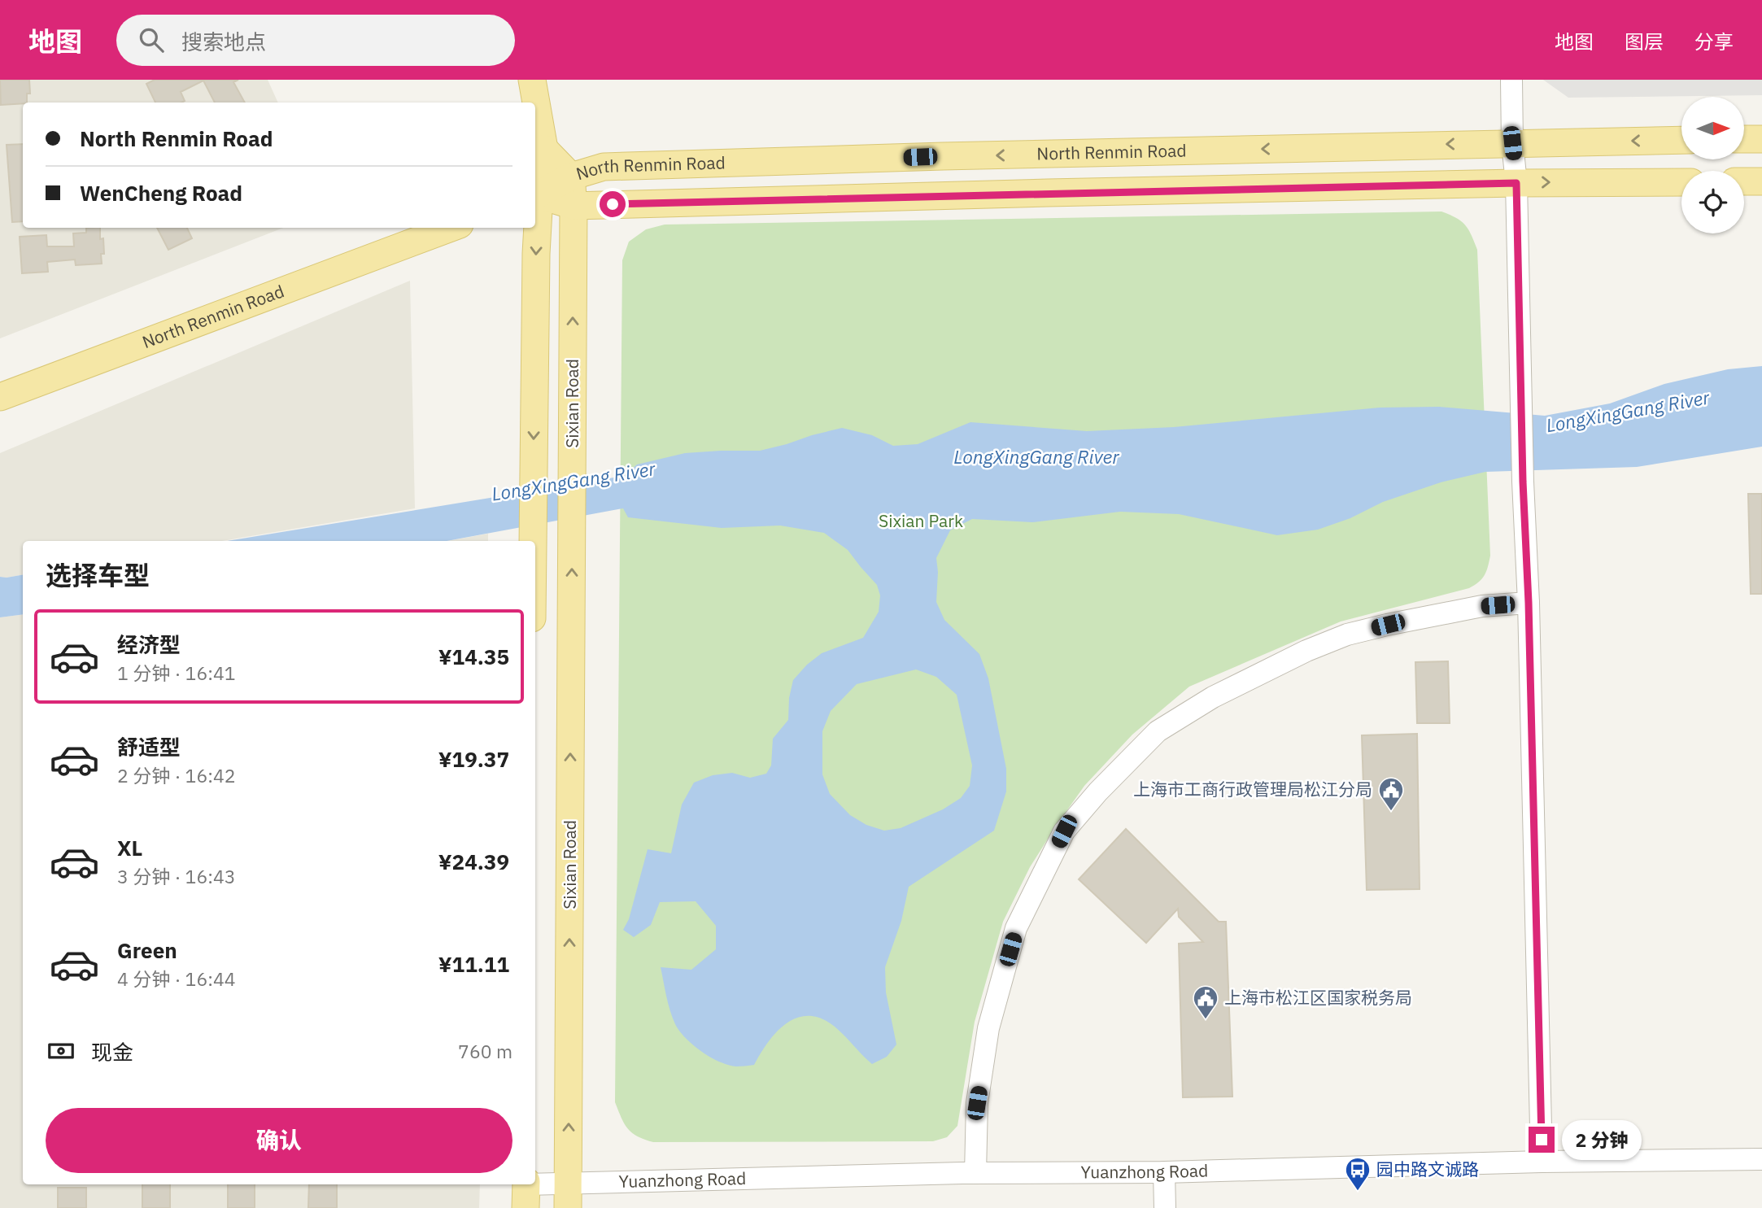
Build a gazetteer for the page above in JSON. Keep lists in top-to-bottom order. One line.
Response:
{"streets":{"main road":["North Renmin Road","Sixian Road"],"street":["Yuanzhong Road"]},"crossings":[["North Renmin Road","Sixian Road"],["Sixian Road","Yuanzhong Road"]],"water":["LongXingGang River"],"parks":["Sixian Park"],"places":{"public building":["上海市工商行政管理局松江分局","上海市松江区国家税务局"],"bus stop":["园中路文诚路"]},"north":"right","page":{"header":"地图","search":"搜索地点","nav":["地图","图层","分享"],"banner":["North Renmin Road","WenCheng Road"],"heading":"选择车型","list":[{"name":"经济型","note":"1 分钟 · 16:41","value":"¥14.35"},{"name":"舒适型","note":"2 分钟 · 16:42","value":"¥19.37"},{"name":"XL","note":"3 分钟 · 16:43","value":"¥24.39"},{"name":"Green","note":"4 分钟 · 16:44","value":"¥11.11"}],"pay":["现金","760 m"],"buttons":"确认","bubble":"2 分钟"}}
